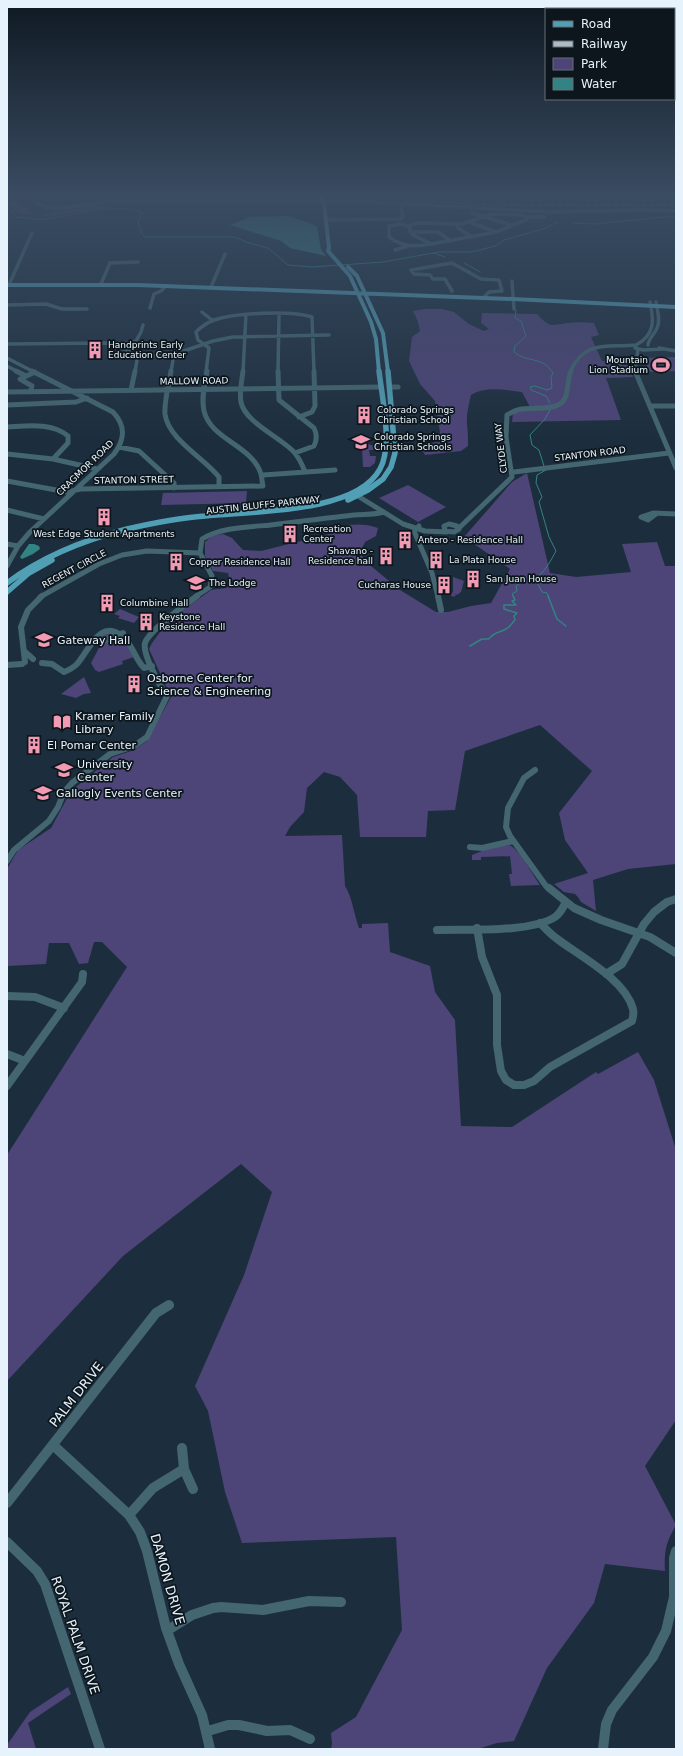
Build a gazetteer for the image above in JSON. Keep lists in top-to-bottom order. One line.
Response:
{"streets":{"main road":["AUSTIN BLUFFS PARKWAY"],"street":["MALLOW ROAD","CLYDE WAY","STANTON ROAD","CRAGMOR ROAD","STANTON STREET","REGENT CIRCLE","PALM DRIVE","DAMON DRIVE","ROYAL PALM DRIVE"]},"crossings":[["MALLOW ROAD","CRAGMOR ROAD"],["MALLOW ROAD","AUSTIN BLUFFS PARKWAY"],["CLYDE WAY","STANTON ROAD"],["CRAGMOR ROAD","STANTON STREET"],["PALM DRIVE","DAMON DRIVE"]],"places":{"building":["Handprints Early Education Center","Colorado Springs Christian School","West Edge Student Apartments","Recreation Center","Antero - Residence Hall","Shavano - Residence hall","La Plata House","Copper Residence Hall","San Juan House","Cucharas House","Columbine Hall","Keystone Residence Hall","Osborne Center for Science & Engineering","El Pomar Center"],"sports":["Mountain Lion Stadium"],"school or university":["Colorado Springs Christian Schools","The Lodge","Gateway Hall","University Center","Gallogly Events Center"],"library":["Kramer Family Library"]},"legend":["Road","Railway","Park","Water"]}
